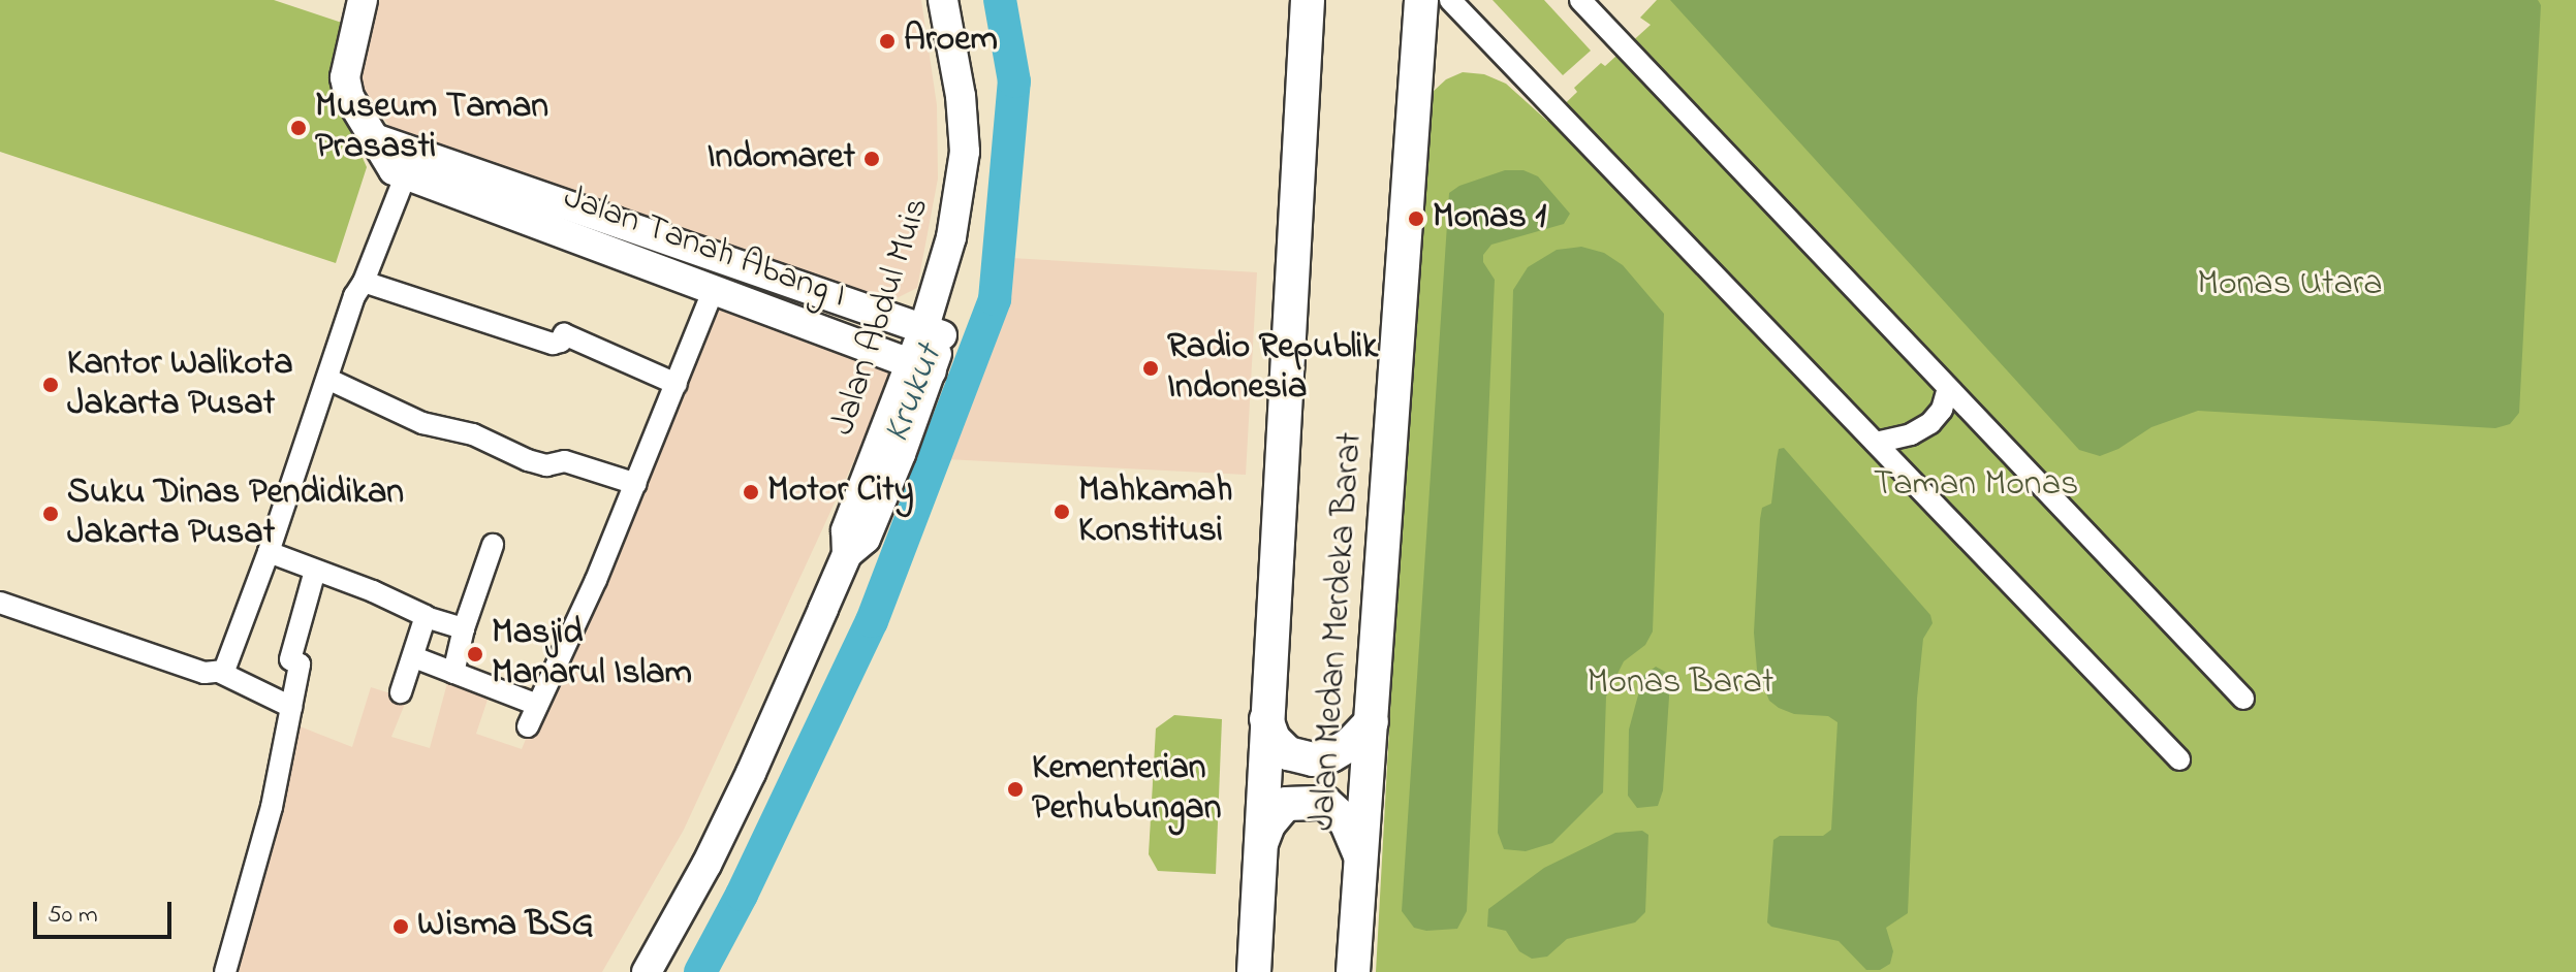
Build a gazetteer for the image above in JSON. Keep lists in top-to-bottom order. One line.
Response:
{"streets":{"main road":["Jalan Tanah Abang I","Jalan Abdul Muis","Jalan Medan Merdeka Barat"]},"crossings":[["Jalan Tanah Abang I","Jalan Abdul Muis"]],"water":["Krukut"],"parks":["Monas Utara","Taman Monas","Monas Barat"],"places":["Aroem","Museum Taman Prasasti","Indomaret","Monas 1","Radio Republik Indonesia","Kantor Walikota Jakarta Pusat","Motor City","Mahkamah Konstitusi","Suku Dinas Pendidikan Jakarta Pusat","Masjid Manarul Islam","Kementerian Perhubungan","Wisma BSG"],"scale_bar":"50 m"}
